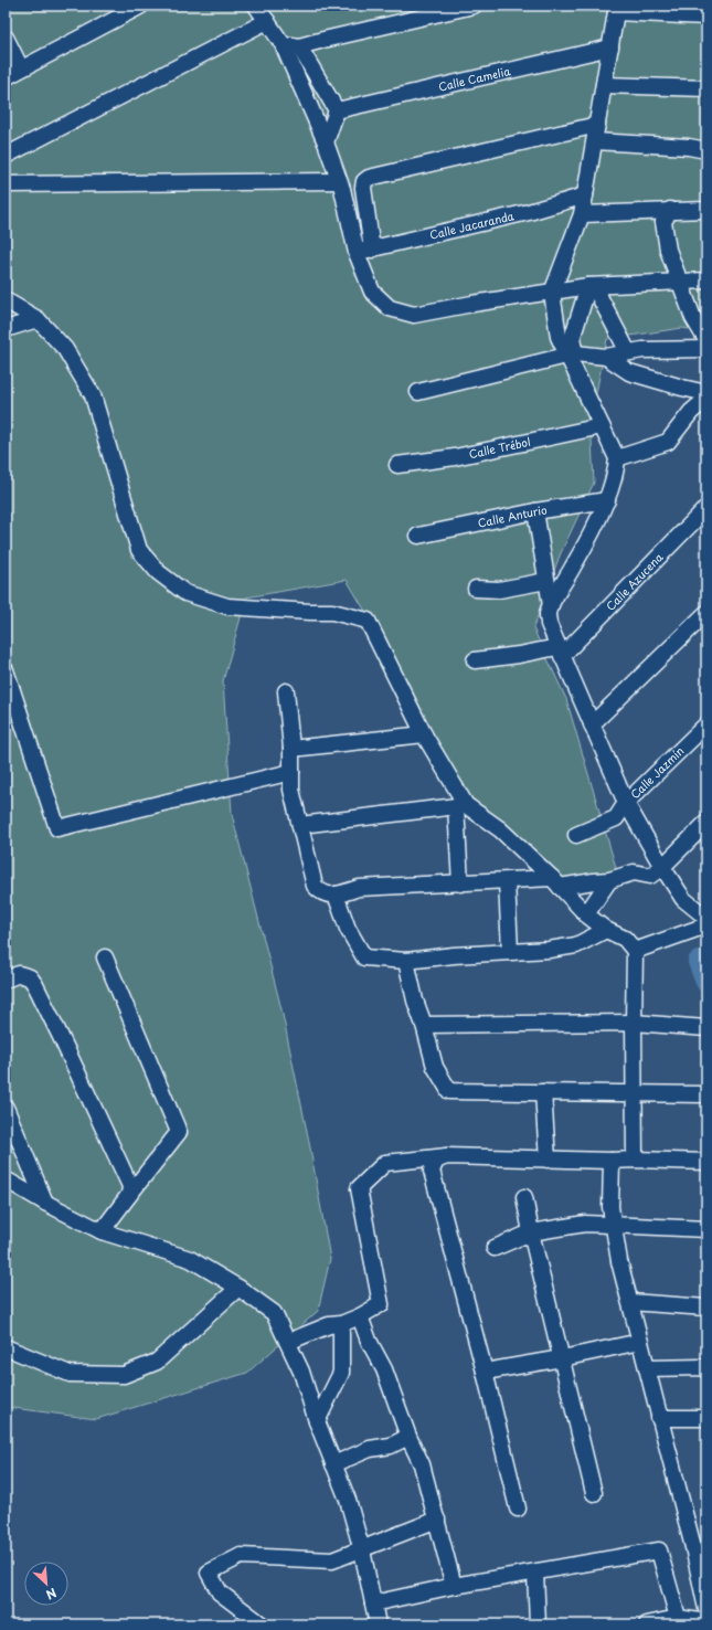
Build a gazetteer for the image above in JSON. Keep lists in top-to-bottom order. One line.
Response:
{"streets":{"street":["Calle Camelia","Calle Jacaranda","Calle Trébol","Calle Anturio","Calle Azucena","Calle Jazmín"]},"north":"bottom right"}
